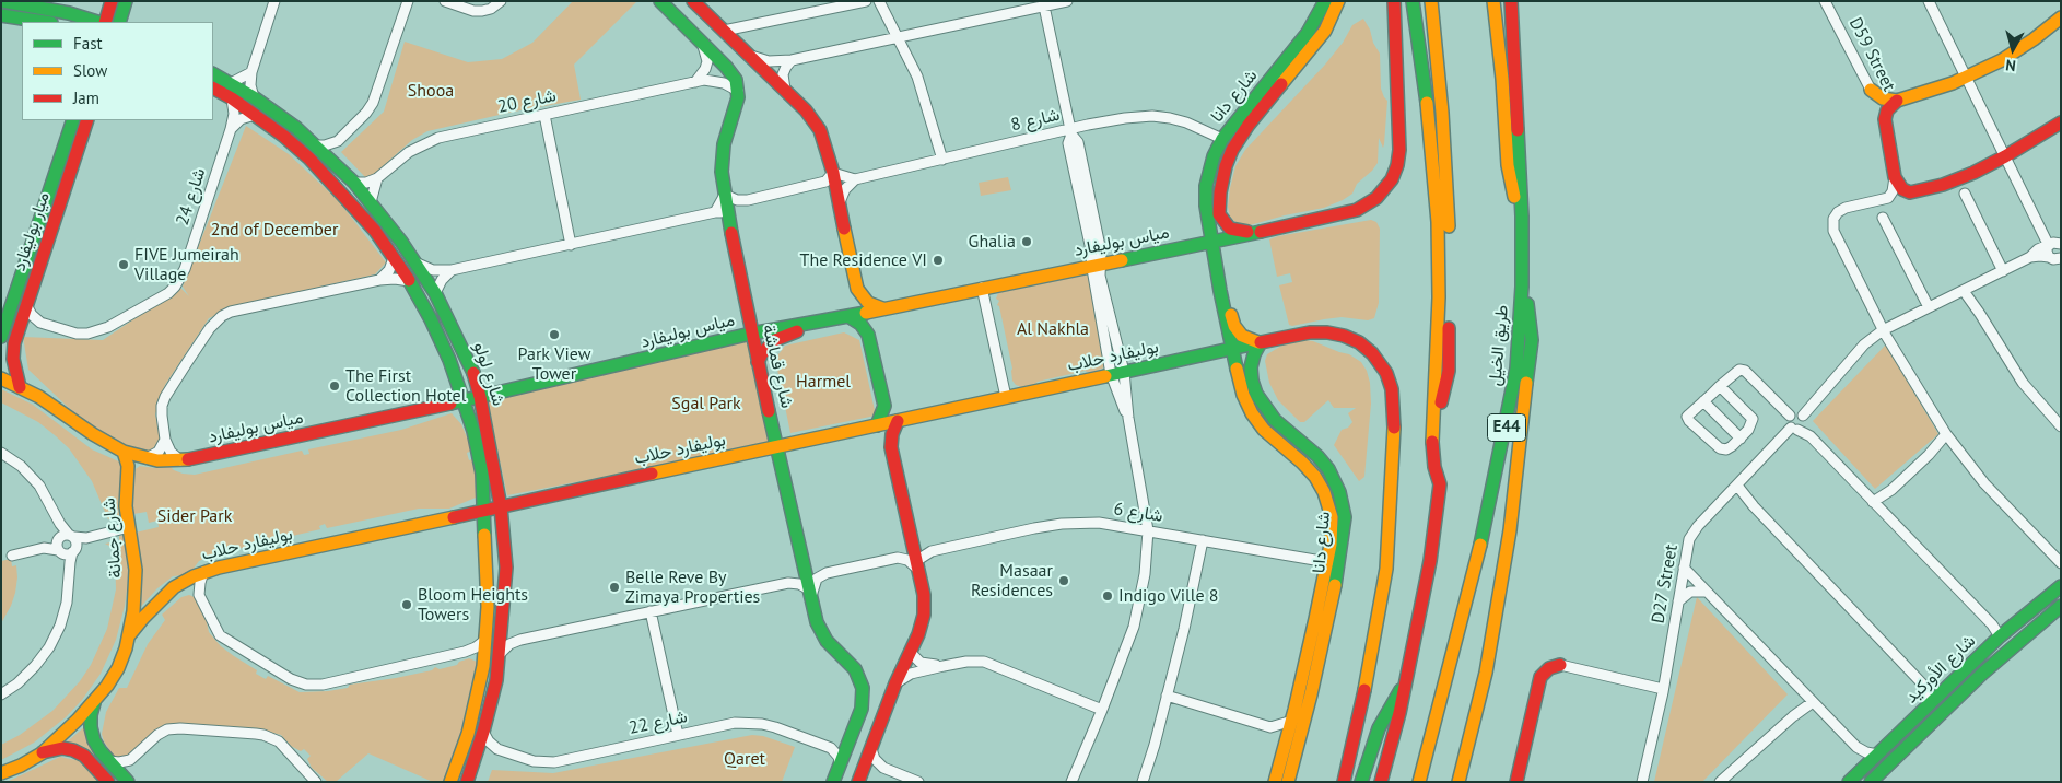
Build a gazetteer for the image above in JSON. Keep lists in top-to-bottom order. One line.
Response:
{"streets":{"main road":["D59 Street","شارع دانا","ميار بوليفارد","مياس بوليفارد","طريق الخيل","بوليفارد حلاب","شارع قماشة","شارع لولو","E44","شارع جمانة","شارع الأوركيد"],"street":["شارع 20","شارع 8","شارع 24","شارع 6","D27 Street","شارع 22"]},"crossings":[["شارع دانا","شارع 8"],["شارع دانا","مياس بوليفارد"],["شارع دانا","بوليفارد حلاب"],["شارع دانا","شارع 6"],["شارع 20","شارع قماشة"],["شارع 24","شارع لولو"],["مياس بوليفارد","بوليفارد حلاب"],["مياس بوليفارد","شارع قماشة"],["مياس بوليفارد","شارع لولو"],["مياس بوليفارد","شارع جمانة"],["بوليفارد حلاب","شارع قماشة"],["بوليفارد حلاب","شارع لولو"],["بوليفارد حلاب","شارع جمانة"],["شارع قماشة","شارع 22"]],"parks":["Shooa","2nd of December","Al Nakhla","Harmel","Sgal Park","Sider Park","Qaret"],"places":["Ghalia","The Residence VI","FIVE Jumeirah Village","Park View Tower","The First Collection Hotel","Masaar Residences","Belle Reve By Zimaya Properties","Indigo Ville 8","Bloom Heights Towers"],"legend":["Fast","Slow","Jam"],"north":"bottom"}
